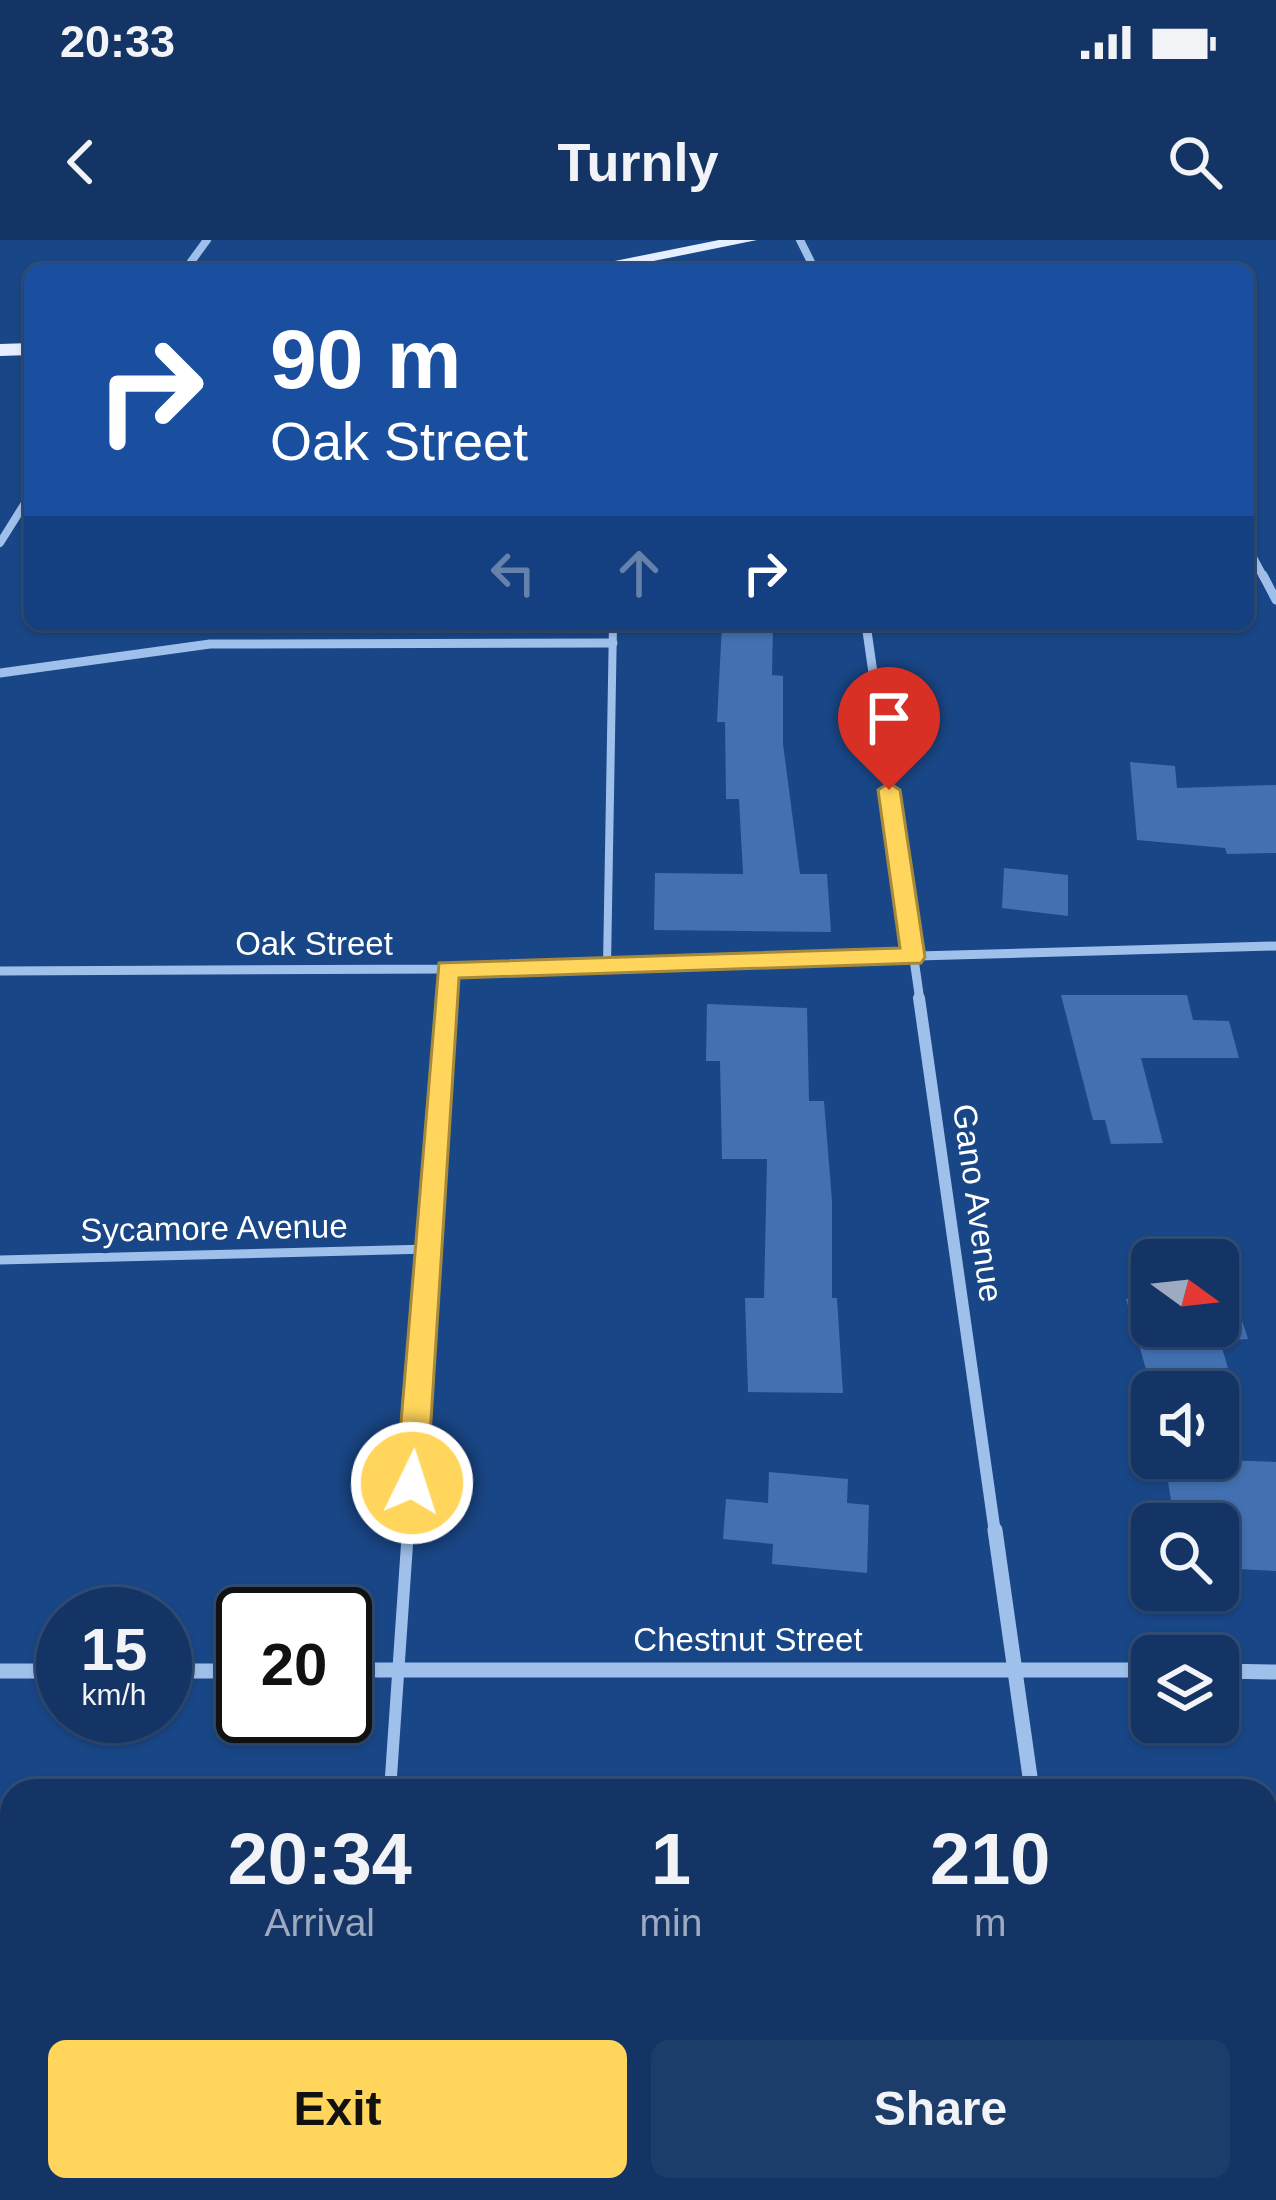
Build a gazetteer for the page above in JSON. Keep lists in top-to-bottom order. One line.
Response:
{"streets":{"street":["Oak Street","Gano Avenue","Chestnut Street"],"lane":["Sycamore Avenue"]},"crossings":[["Oak Street","Gano Avenue"],["Gano Avenue","Chestnut Street"]],"north":"right","page":{"status":"20:33","header":"Turnly","turn":["90 m","Oak Street"],"speed":"15 km/h","limit":"20","eta":["20:34","Arrival","1","min","210","m"],"buttons":["Exit","Share"]}}
